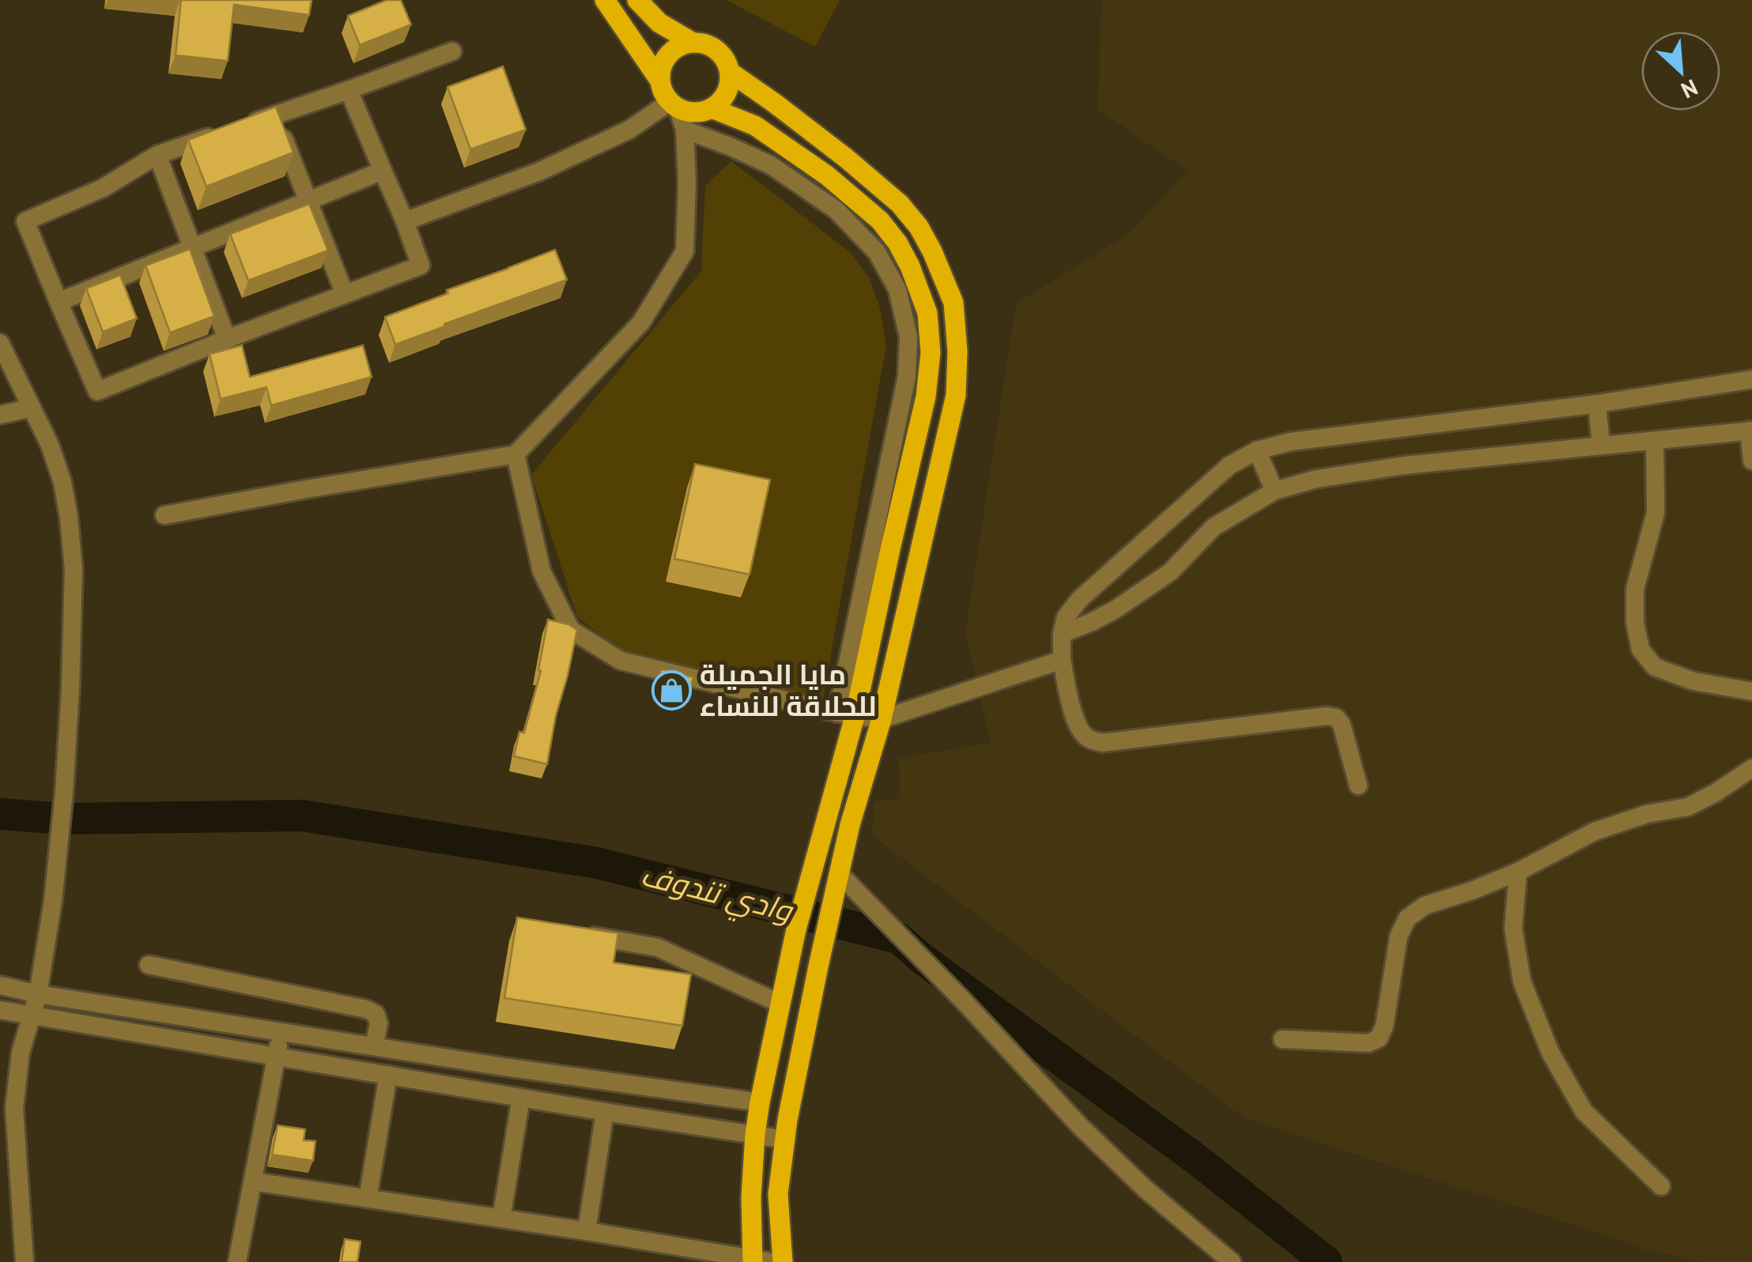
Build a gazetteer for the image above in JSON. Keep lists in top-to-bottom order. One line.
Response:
{"water":["وادي تندوف"],"places":{"shop":["مايا الجميلة للحلاقة للنساء"]},"north":"bottom right"}
